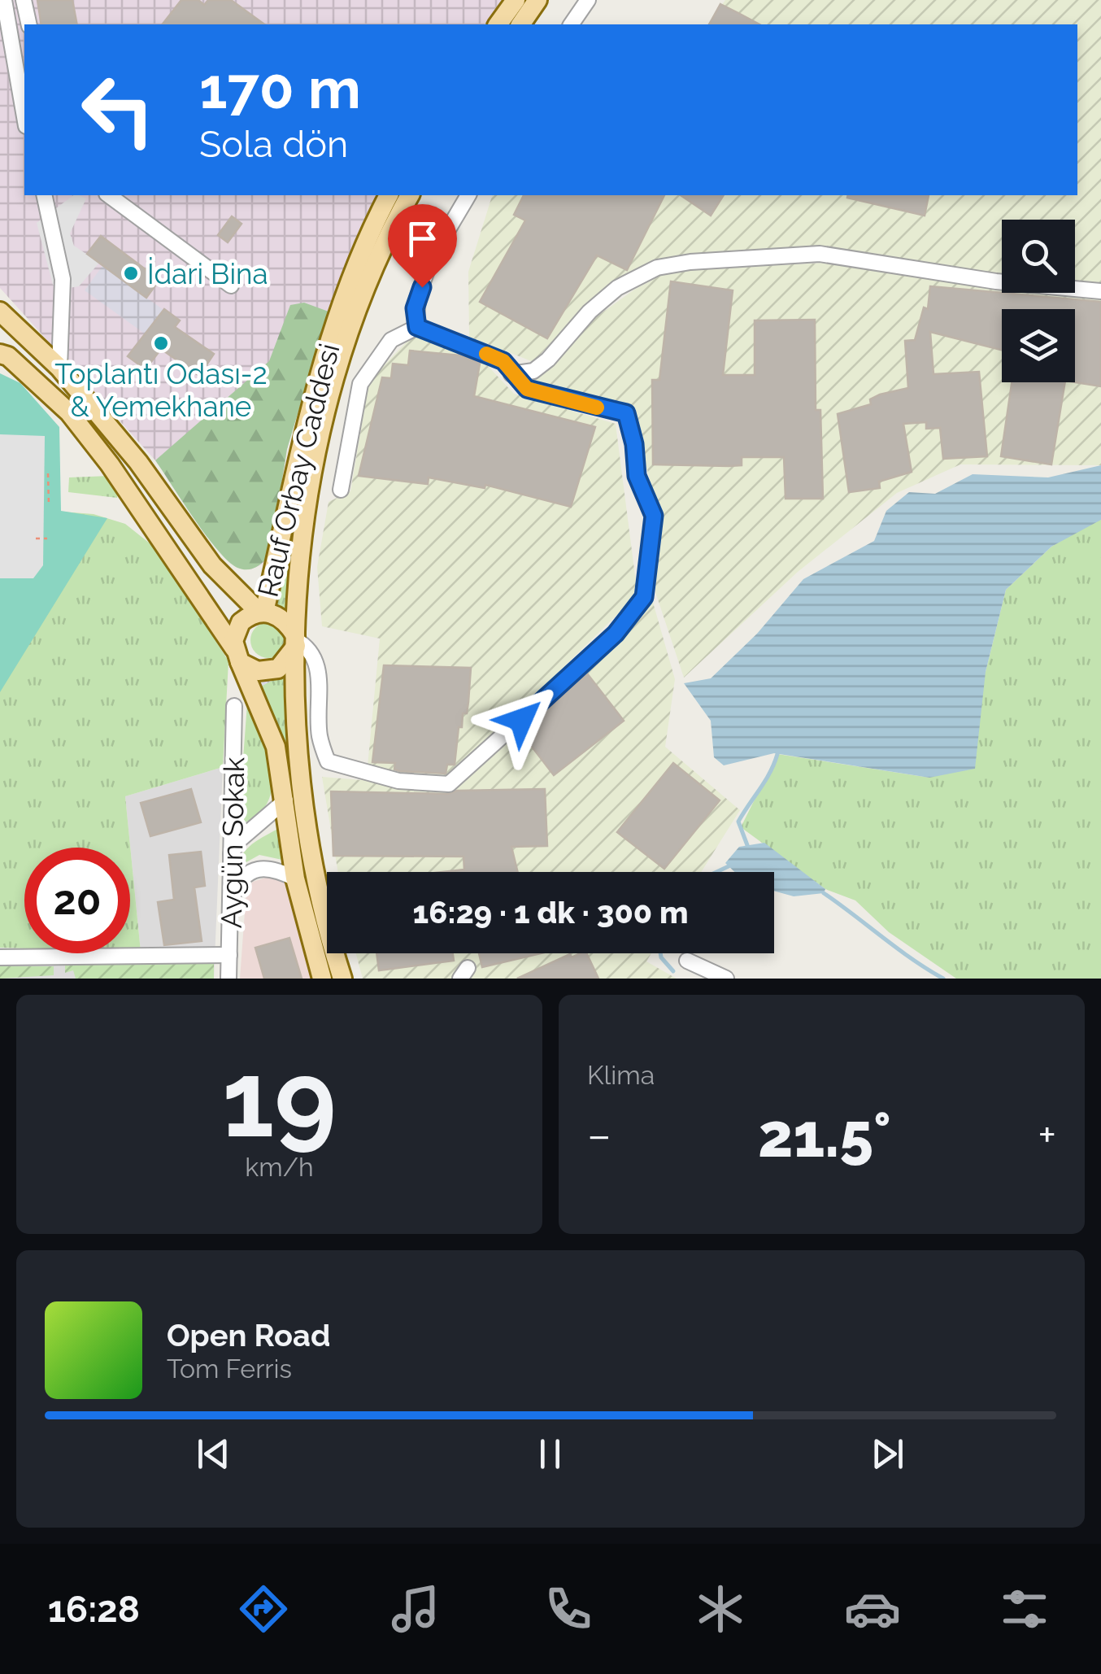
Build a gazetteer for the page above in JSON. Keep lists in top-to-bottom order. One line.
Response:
{"streets":{"main road":["Rauf Orbay Caddesi"],"street":["Aygün Sokak"]},"places":["İdari Bina","Toplantı Odası-2 & Yemekhane"],"page":{"turn":["170 m","Sola dön"],"limit":"20","trip":"16:29 · 1 dk · 300 m","tile":[["19","km/h"],"Klima"],"heat":["−","21.5°","+"],"song":["Open Road","Tom Ferris"],"tabs":"16:28"}}
